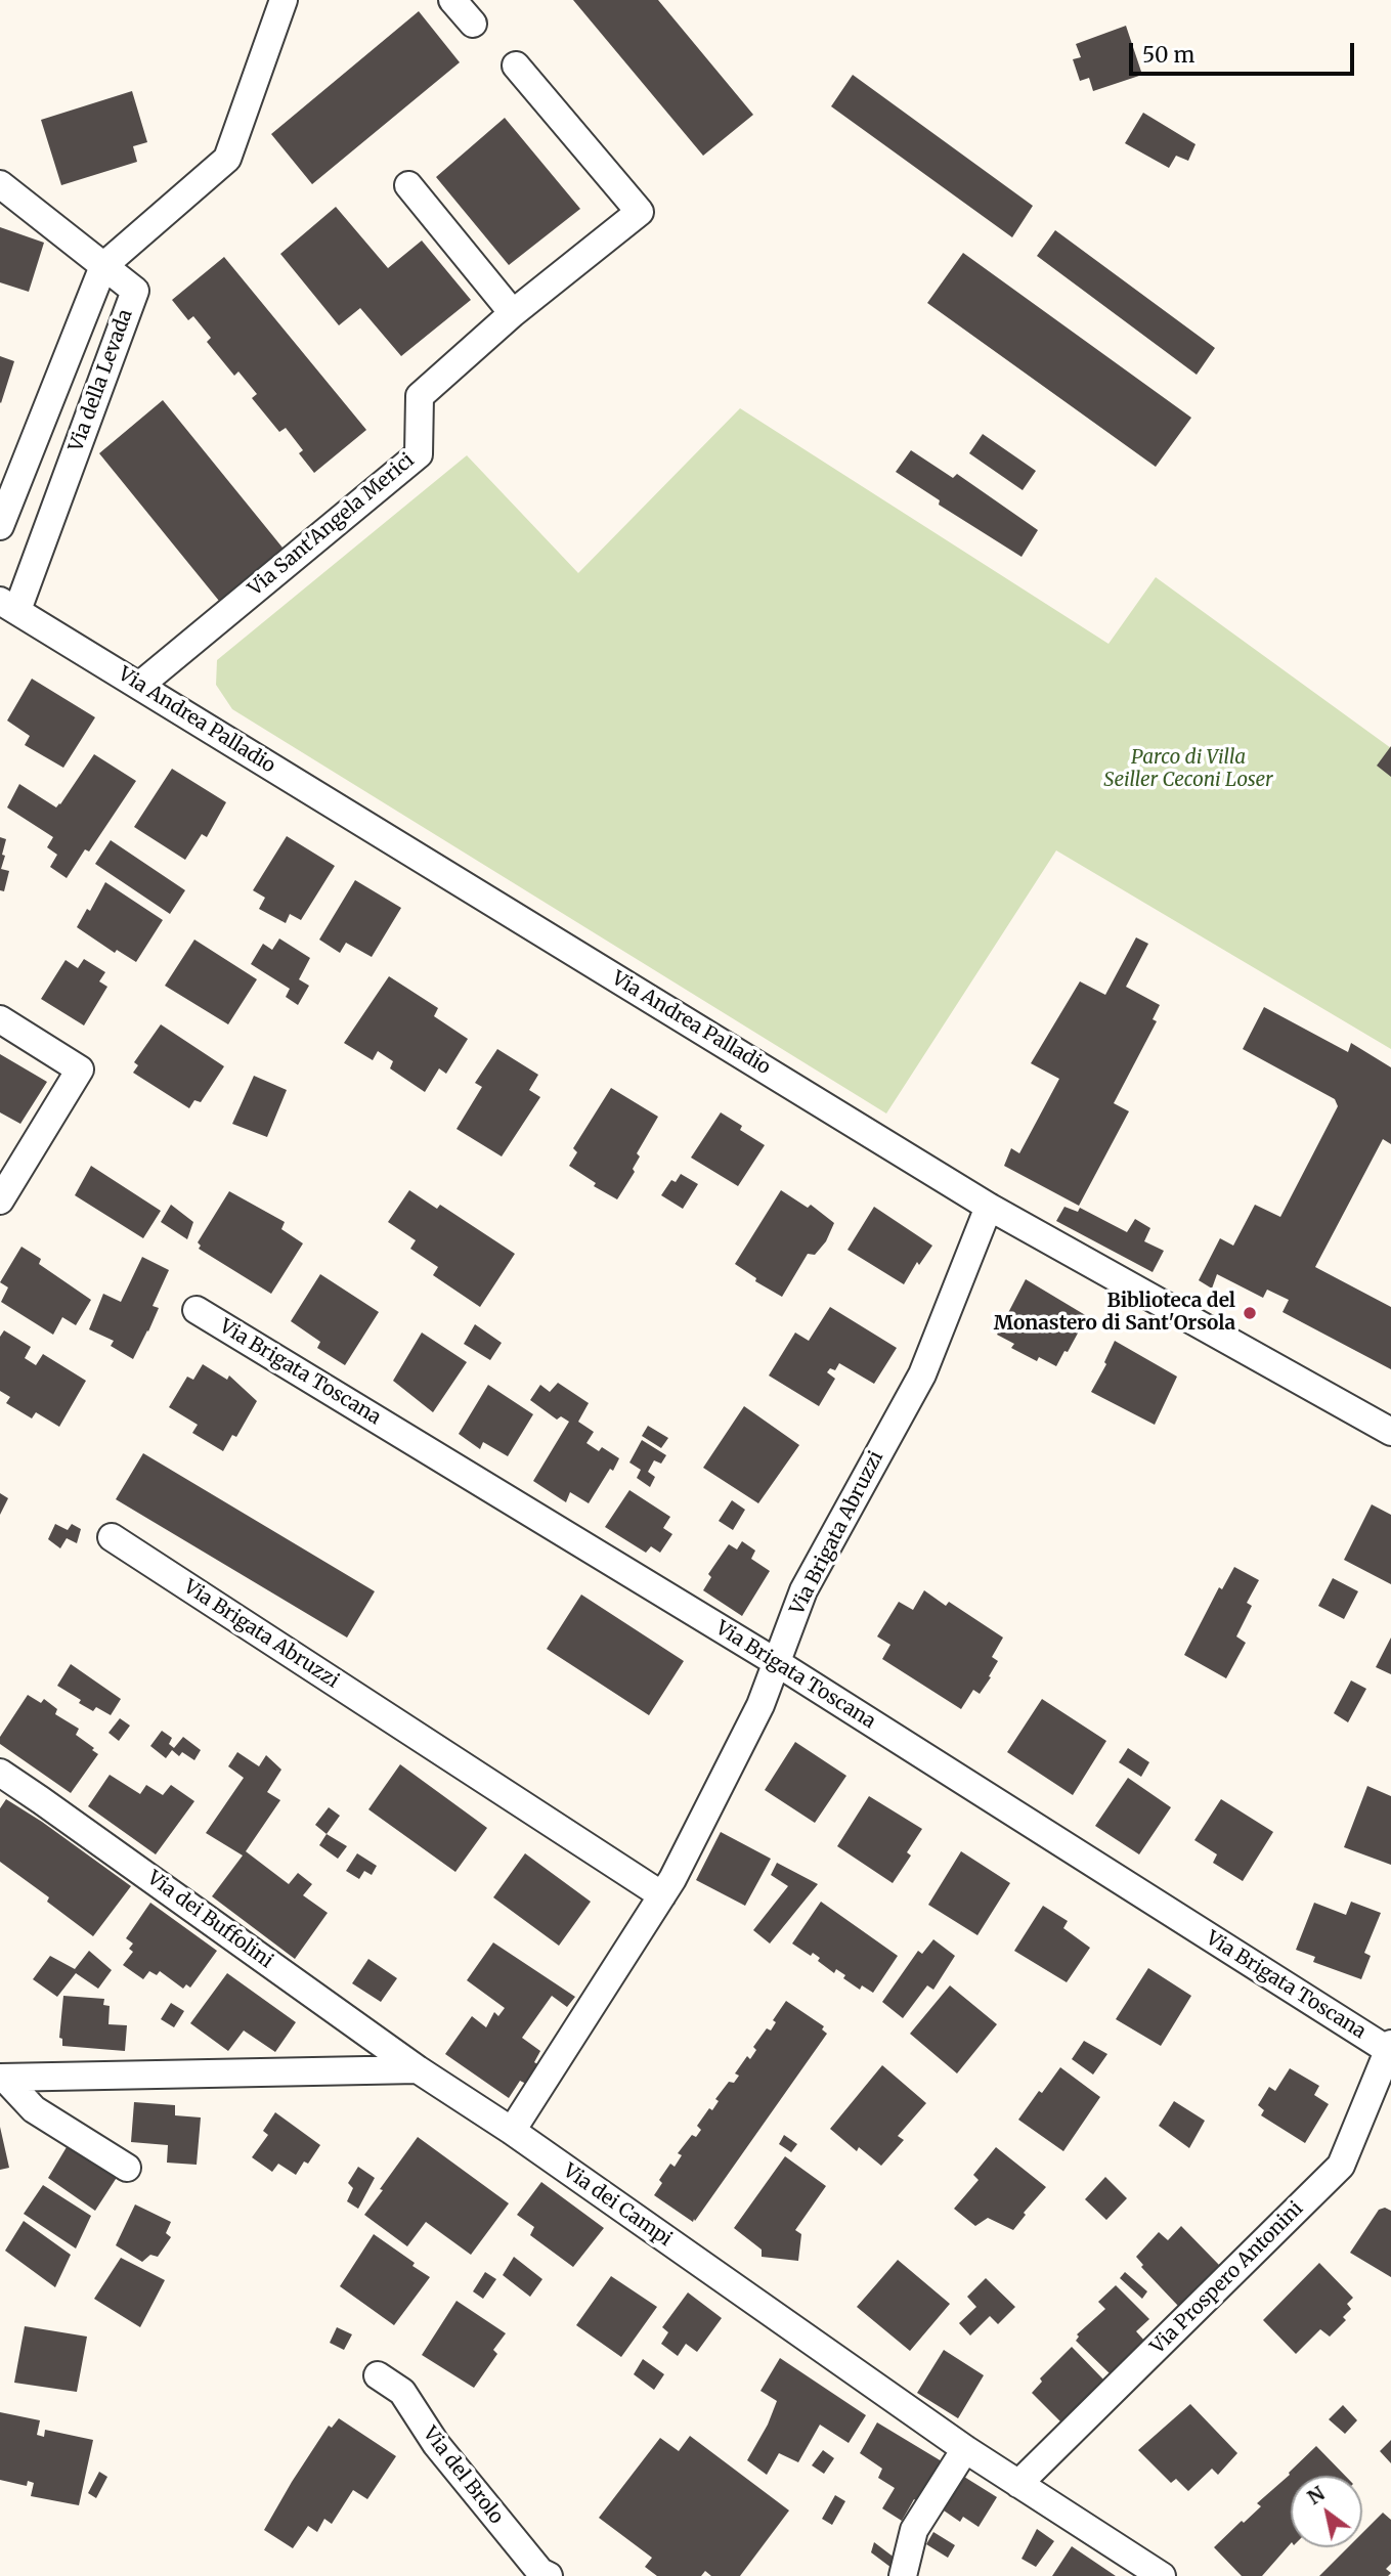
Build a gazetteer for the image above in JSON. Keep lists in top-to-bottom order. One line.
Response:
{"streets":{"street":["Via della Levada","Via Sant'Angela Merici","Via Andrea Palladio","Via Brigata Toscana","Via Brigata Abruzzi","Via dei Buffolini","Via dei Campi","Via Prospero Antonini","Via del Brolo"]},"crossings":[["Via della Levada","Via Andrea Palladio"],["Via Sant'Angela Merici","Via Andrea Palladio"],["Via Andrea Palladio","Via Brigata Abruzzi"],["Via Brigata Toscana","Via Brigata Abruzzi"],["Via Brigata Toscana","Via Prospero Antonini"],["Via Brigata Abruzzi","Via dei Campi"],["Via dei Buffolini","Via dei Campi"],["Via dei Campi","Via Prospero Antonini"]],"parks":["Parco di Villa Seiller Ceconi Loser"],"places":["Biblioteca del Monastero di Sant'Orsola"],"scale_bar":"50 m","north":"top left"}
